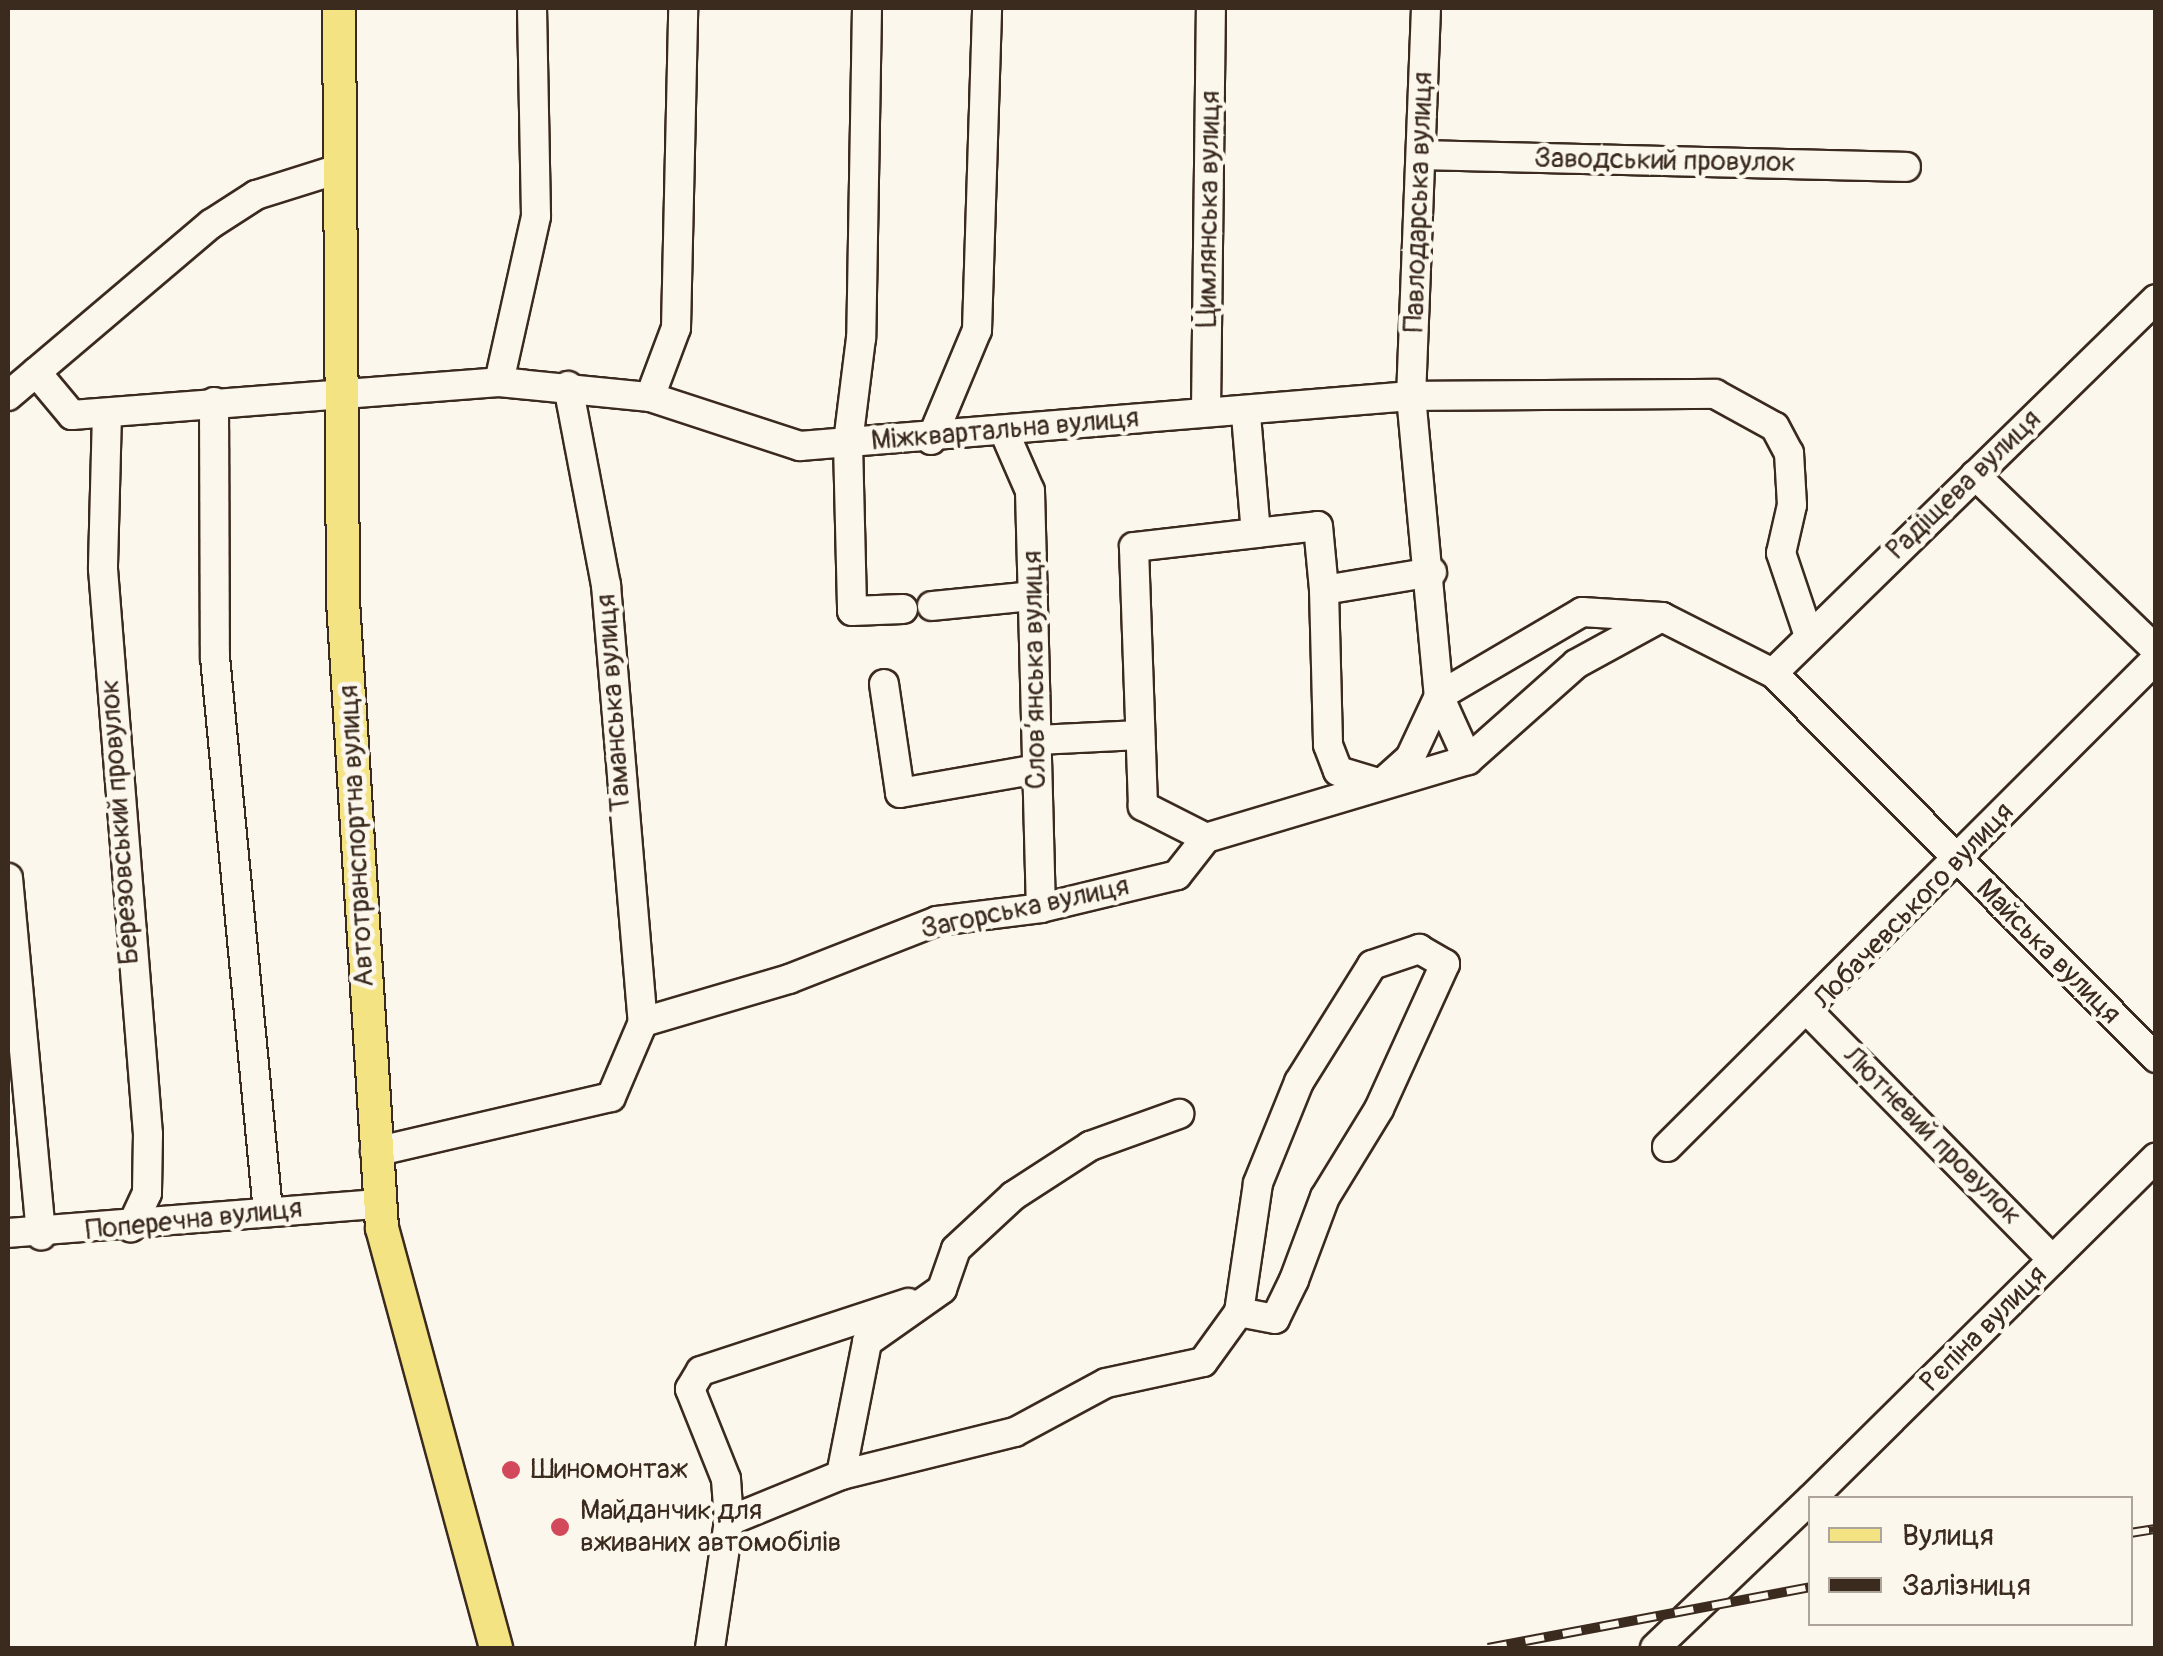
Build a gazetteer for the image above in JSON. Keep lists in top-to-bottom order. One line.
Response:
{"streets":{"main road":["Автотранспортна вулиця"],"street":["Заводський провулок","Павлодарська вулиця","Цимлянська вулиця","Міжквартальна вулиця","Радіщева вулиця","Слов’янська вулиця","Таманська вулиця","Березовський провулок","Лобачевського вулиця","Загорська вулиця","Майська вулиця","Лютневий провулок","Поперечна вулиця","Рєпіна вулиця"]},"crossings":[["Заводський провулок","Павлодарська вулиця"],["Павлодарська вулиця","Міжквартальна вулиця"],["Цимлянська вулиця","Міжквартальна вулиця"],["Міжквартальна вулиця","Радіщева вулиця"],["Міжквартальна вулиця","Слов’янська вулиця"],["Міжквартальна вулиця","Таманська вулиця"],["Міжквартальна вулиця","Березовський провулок"],["Міжквартальна вулиця","Автотранспортна вулиця"],["Радіщева вулиця","Майська вулиця"],["Слов’янська вулиця","Загорська вулиця"],["Таманська вулиця","Загорська вулиця"],["Березовський провулок","Поперечна вулиця"],["Автотранспортна вулиця","Поперечна вулиця"],["Лобачевського вулиця","Майська вулиця"],["Лобачевського вулиця","Лютневий провулок"],["Лютневий провулок","Рєпіна вулиця"]],"places":["Шиномонтаж","Майданчик для вживаних автомобілів"],"legend":["Вулиця","Залізниця"]}
